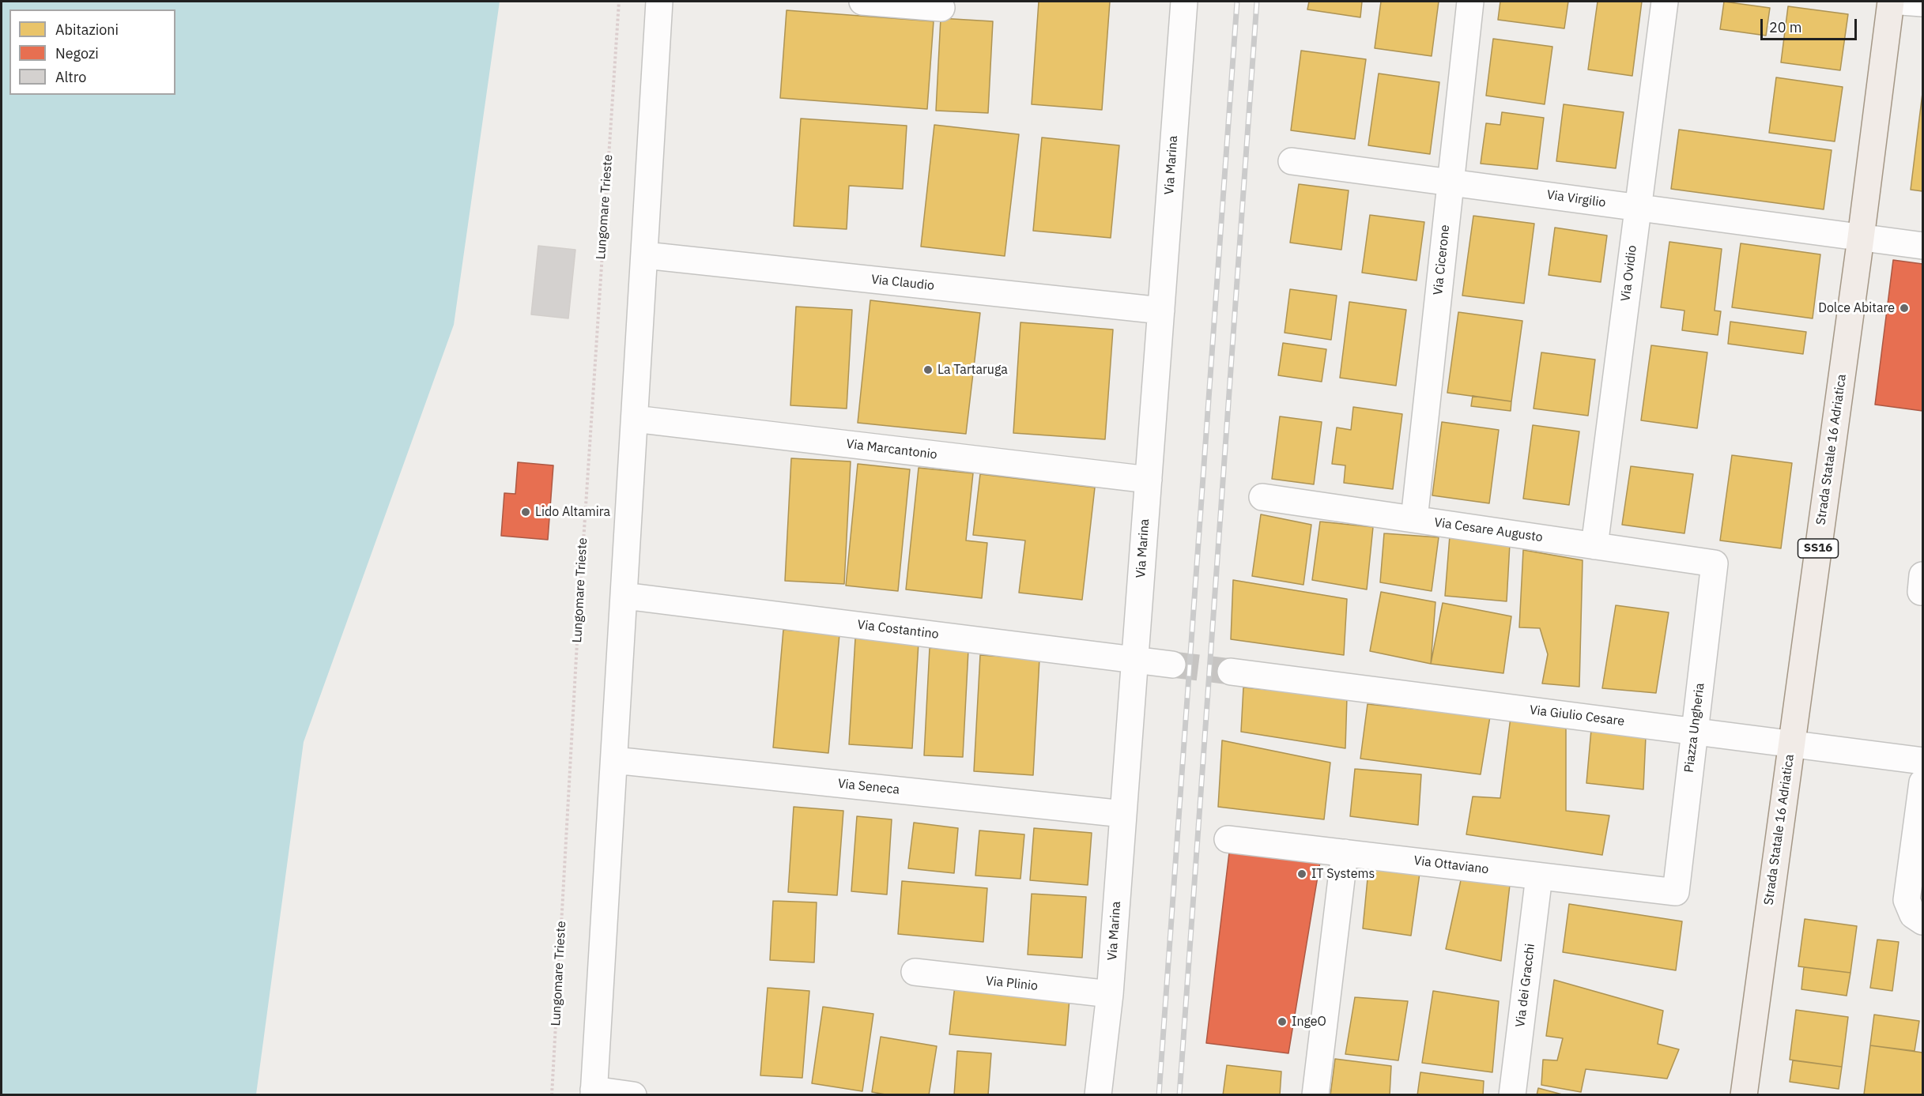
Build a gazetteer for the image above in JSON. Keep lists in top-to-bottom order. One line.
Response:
{"streets":{"main road":["Strada Statale 16 Adriatica","SS16"],"street":["Via Marina","Via Virgilio","Via Cicerone","Via Ovidio","Via Claudio","Via Marcantonio","Via Cesare Augusto","Via Costantino","Via Giulio Cesare","Piazza Ungheria","Via Seneca","Via Ottaviano","Via Plinio","Via dei Gracchi"],"path":["Lungomare Trieste"]},"crossings":[["Via Marina","Via Claudio"],["Via Marina","Via Marcantonio"],["Via Marina","Via Costantino"],["Via Marina","Via Seneca"],["Via Marina","Via Plinio"],["Via Virgilio","Via Cicerone"],["Via Virgilio","Via Ovidio"],["Via Virgilio","Strada Statale 16 Adriatica"],["Via Cicerone","Via Cesare Augusto"],["Via Ovidio","Via Cesare Augusto"],["Strada Statale 16 Adriatica","Via Giulio Cesare"],["Via Cesare Augusto","Piazza Ungheria"],["Via Giulio Cesare","Piazza Ungheria"],["Piazza Ungheria","Via Ottaviano"],["Via Ottaviano","Via dei Gracchi"]],"places":["Dolce Abitare","La Tartaruga","Lido Altamira","IT Systems","IngeO"],"legend":["Abitazioni","Negozi","Altro"],"scale_bar":"20 m"}
